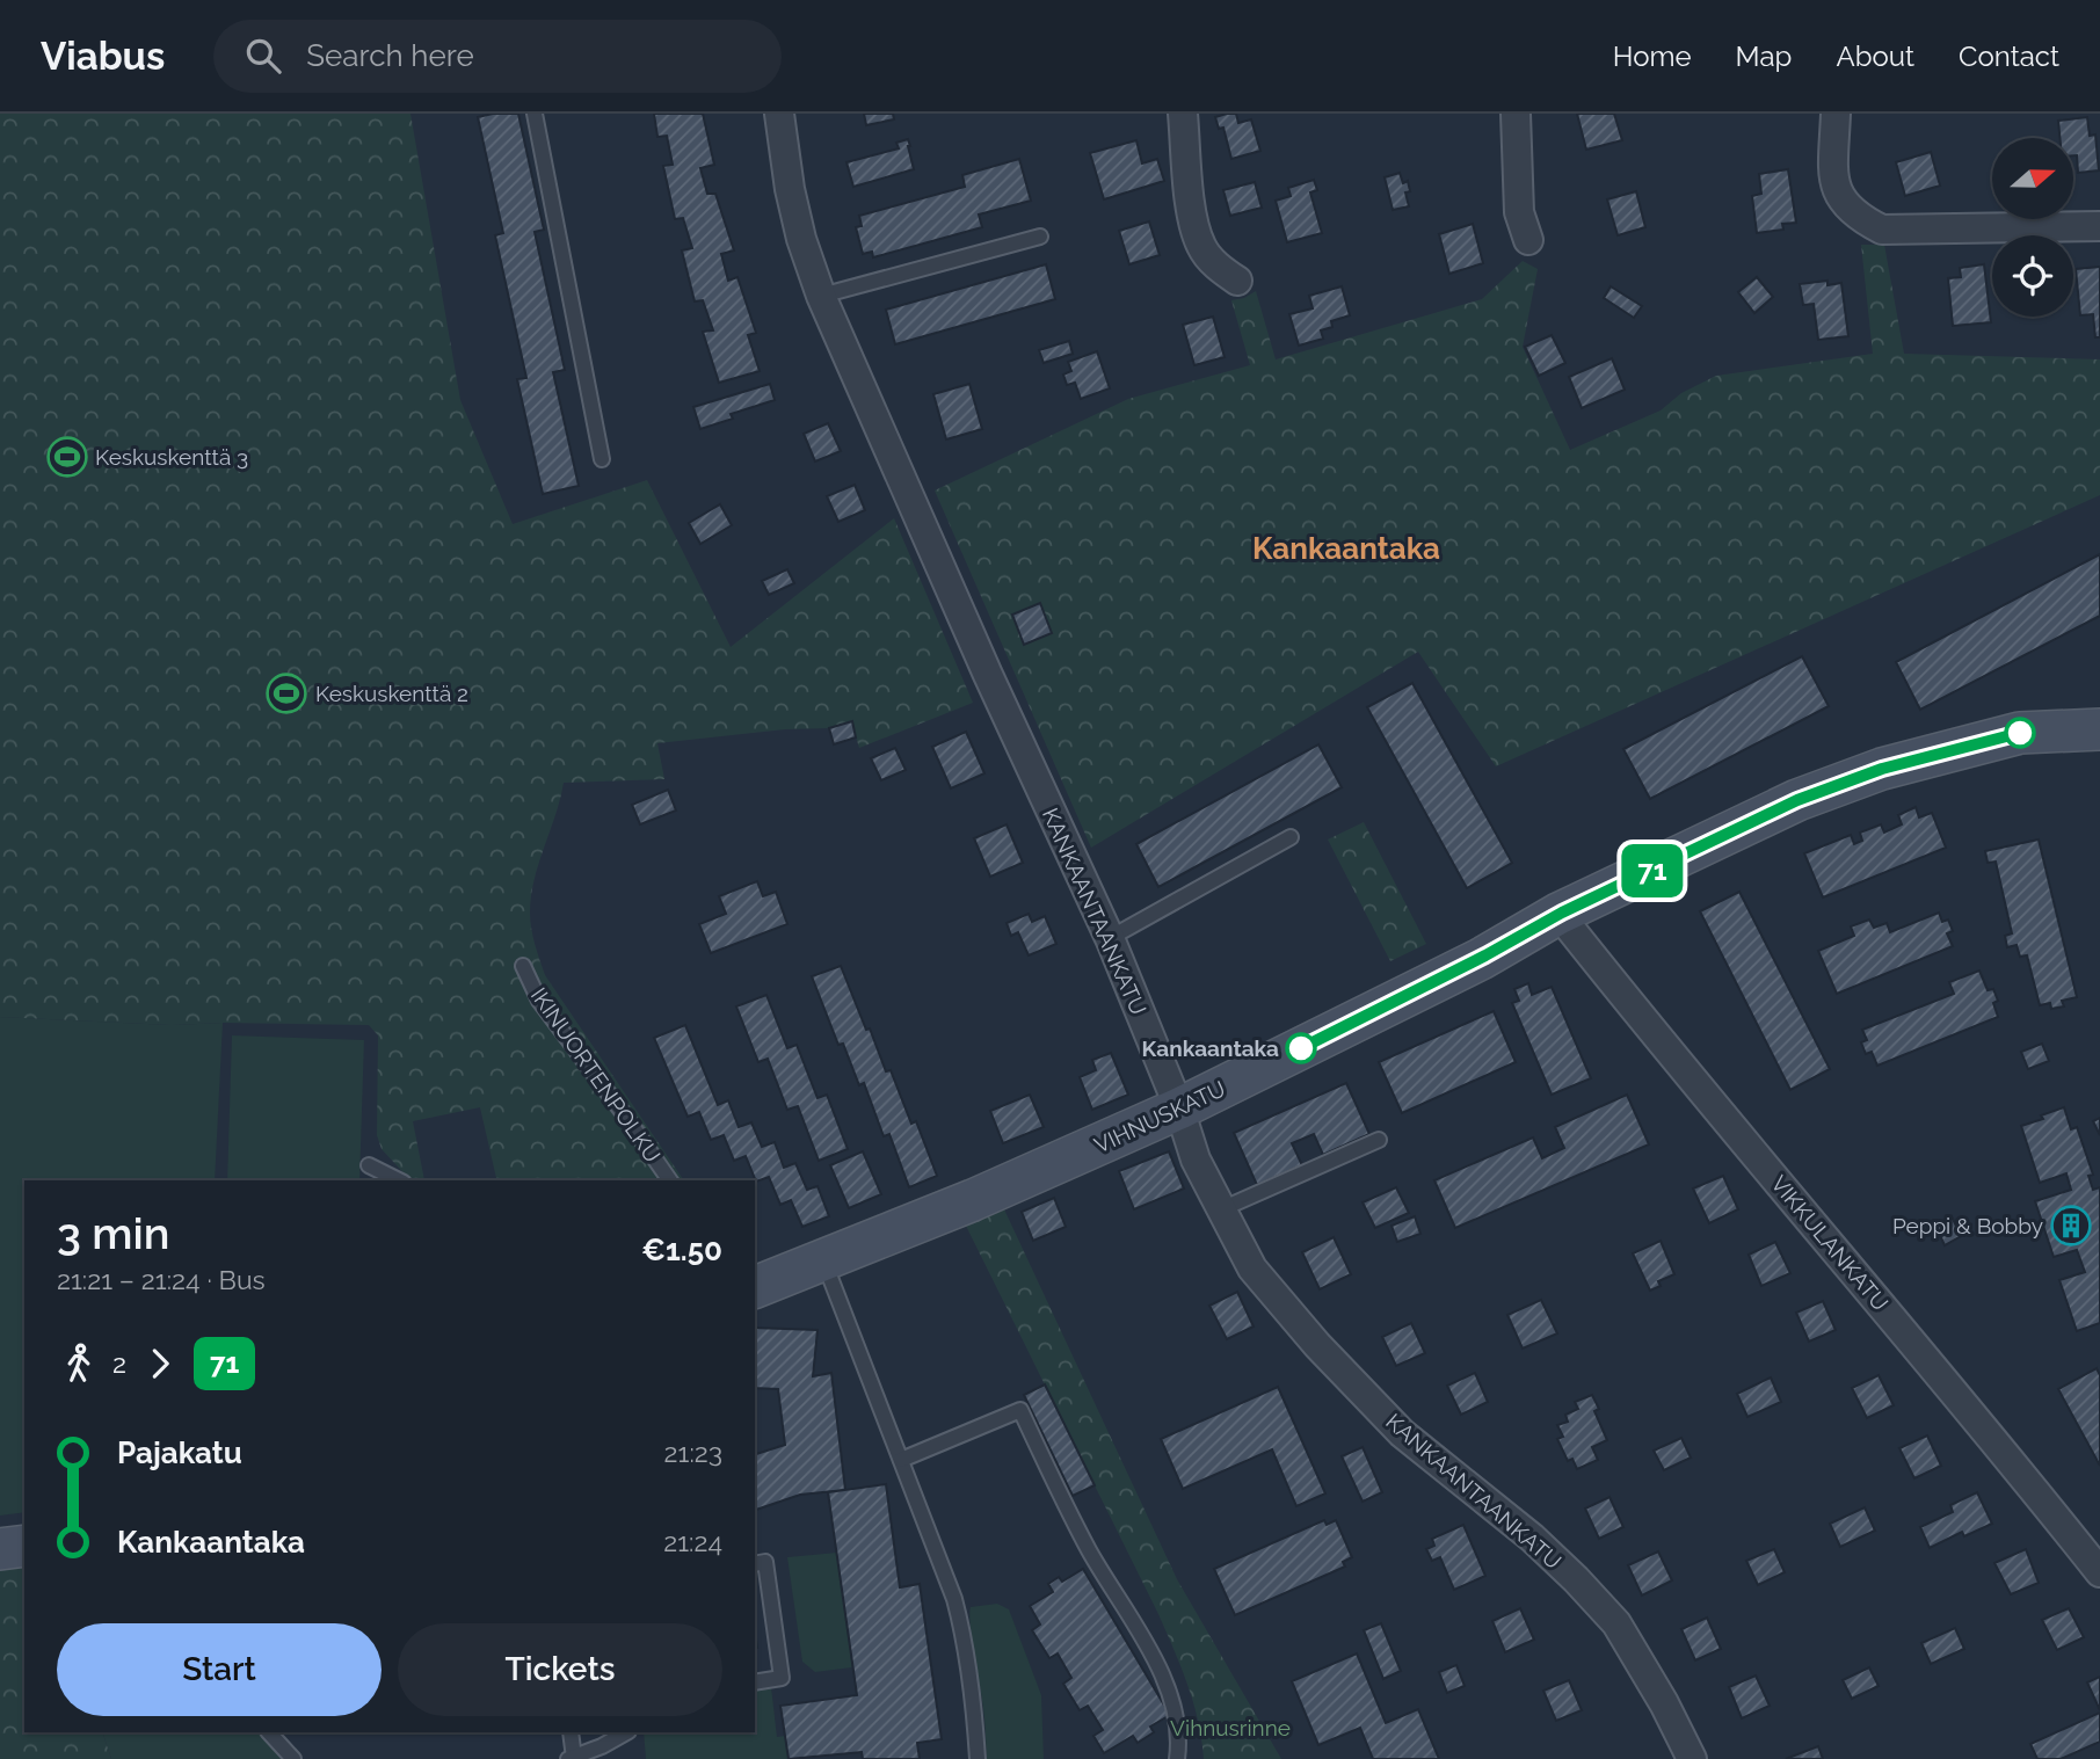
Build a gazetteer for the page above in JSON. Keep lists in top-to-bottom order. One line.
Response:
{"streets":{"street":["KANKAANTAANKATU","VIHNUSKATU","VIKKULANKATU"],"lane":["IKINUORTENPOLKU"]},"crossings":[["KANKAANTAANKATU","VIHNUSKATU"],["VIHNUSKATU","VIKKULANKATU"]],"districts":["Kankaantaka"],"parks":["Vihnusrinne"],"places":{"sports":["Keskuskenttä 3","Keskuskenttä 2"],"other":["Kankaantaka"],"building":["Peppi & Bobby"]},"lines":["bus line 71"],"north":"right","page":{"header":"Viabus","search":"Search here","nav":["Home","Map","About","Contact"],"on_map":"71","heading":["3 min","21:21 – 21:24 · Bus","€1.50"],"legs":["2","71"],"list":[{"name":"Pajakatu","value":"21:23"},{"name":"Kankaantaka","value":"21:24"}],"buttons":["Start","Tickets"]}}
